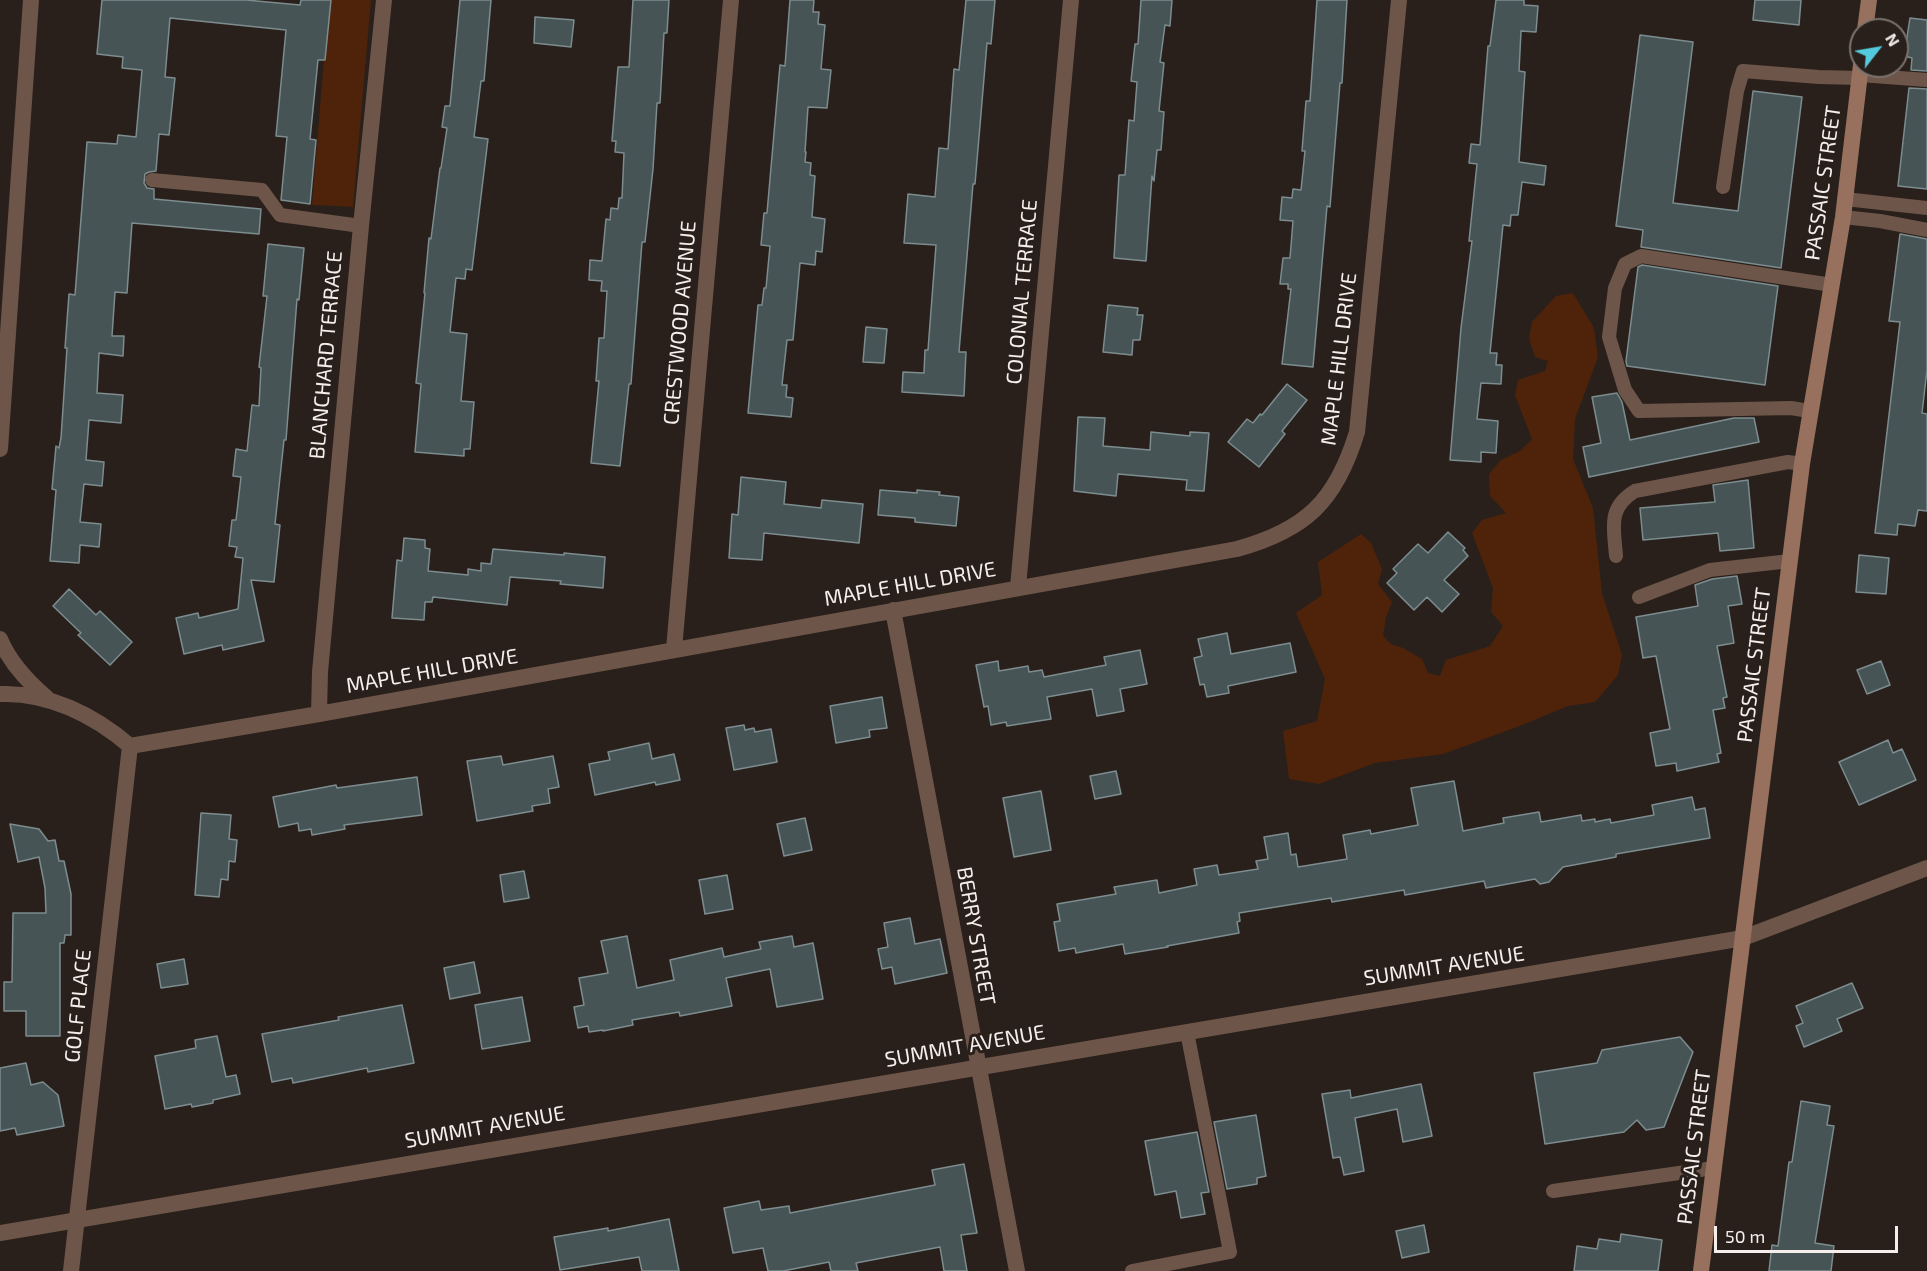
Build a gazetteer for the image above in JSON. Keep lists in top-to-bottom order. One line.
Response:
{"streets":{"main road":["PASSAIC STREET"],"street":["COLONIAL TERRACE","CRESTWOOD AVENUE","BLANCHARD TERRACE","MAPLE HILL DRIVE","BERRY STREET","SUMMIT AVENUE","GOLF PLACE"]},"crossings":[["PASSAIC STREET","SUMMIT AVENUE"],["COLONIAL TERRACE","MAPLE HILL DRIVE"],["CRESTWOOD AVENUE","MAPLE HILL DRIVE"],["BLANCHARD TERRACE","MAPLE HILL DRIVE"],["MAPLE HILL DRIVE","BERRY STREET"],["MAPLE HILL DRIVE","GOLF PLACE"],["BERRY STREET","SUMMIT AVENUE"],["SUMMIT AVENUE","GOLF PLACE"]],"scale_bar":"50 m","north":"top right"}
